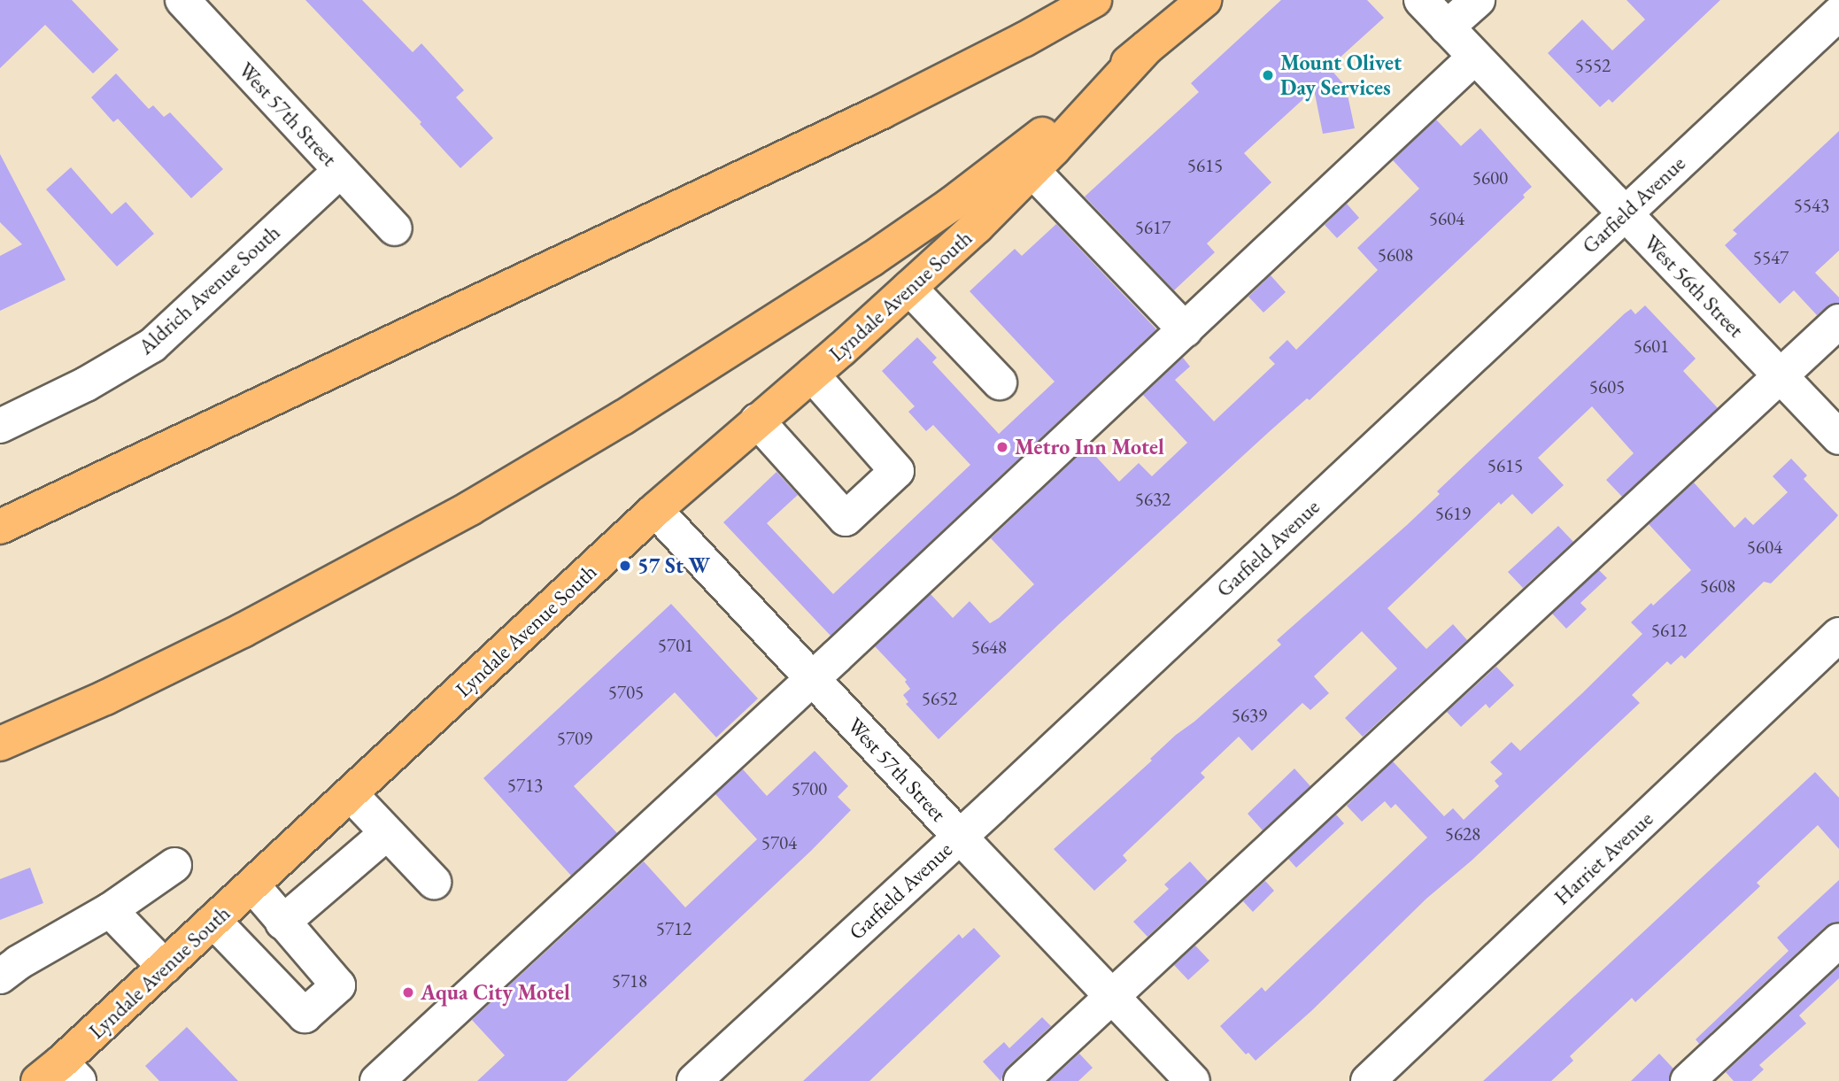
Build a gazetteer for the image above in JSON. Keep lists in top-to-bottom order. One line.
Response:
{"streets":{"main road":["Lyndale Avenue South"],"street":["West 57th Street","Garfield Avenue","West 56th Street","Aldrich Avenue South","Harriet Avenue"]},"crossings":[["West 57th Street","Garfield Avenue"],["West 57th Street","Aldrich Avenue South"],["West 57th Street","Lyndale Avenue South"],["Garfield Avenue","West 56th Street"]],"places":["Mount Olivet Day Services","Metro Inn Motel","57 St W","Aqua City Motel"],"house_numbers":["5552","5615","5600","5543","5604","5617","5608","5547","5601","5605","5615","5632","5619","5604","5608","5612","5701","5648","5705","5652","5639","5709","5713","5700","5628","5704","5712","5718"]}
